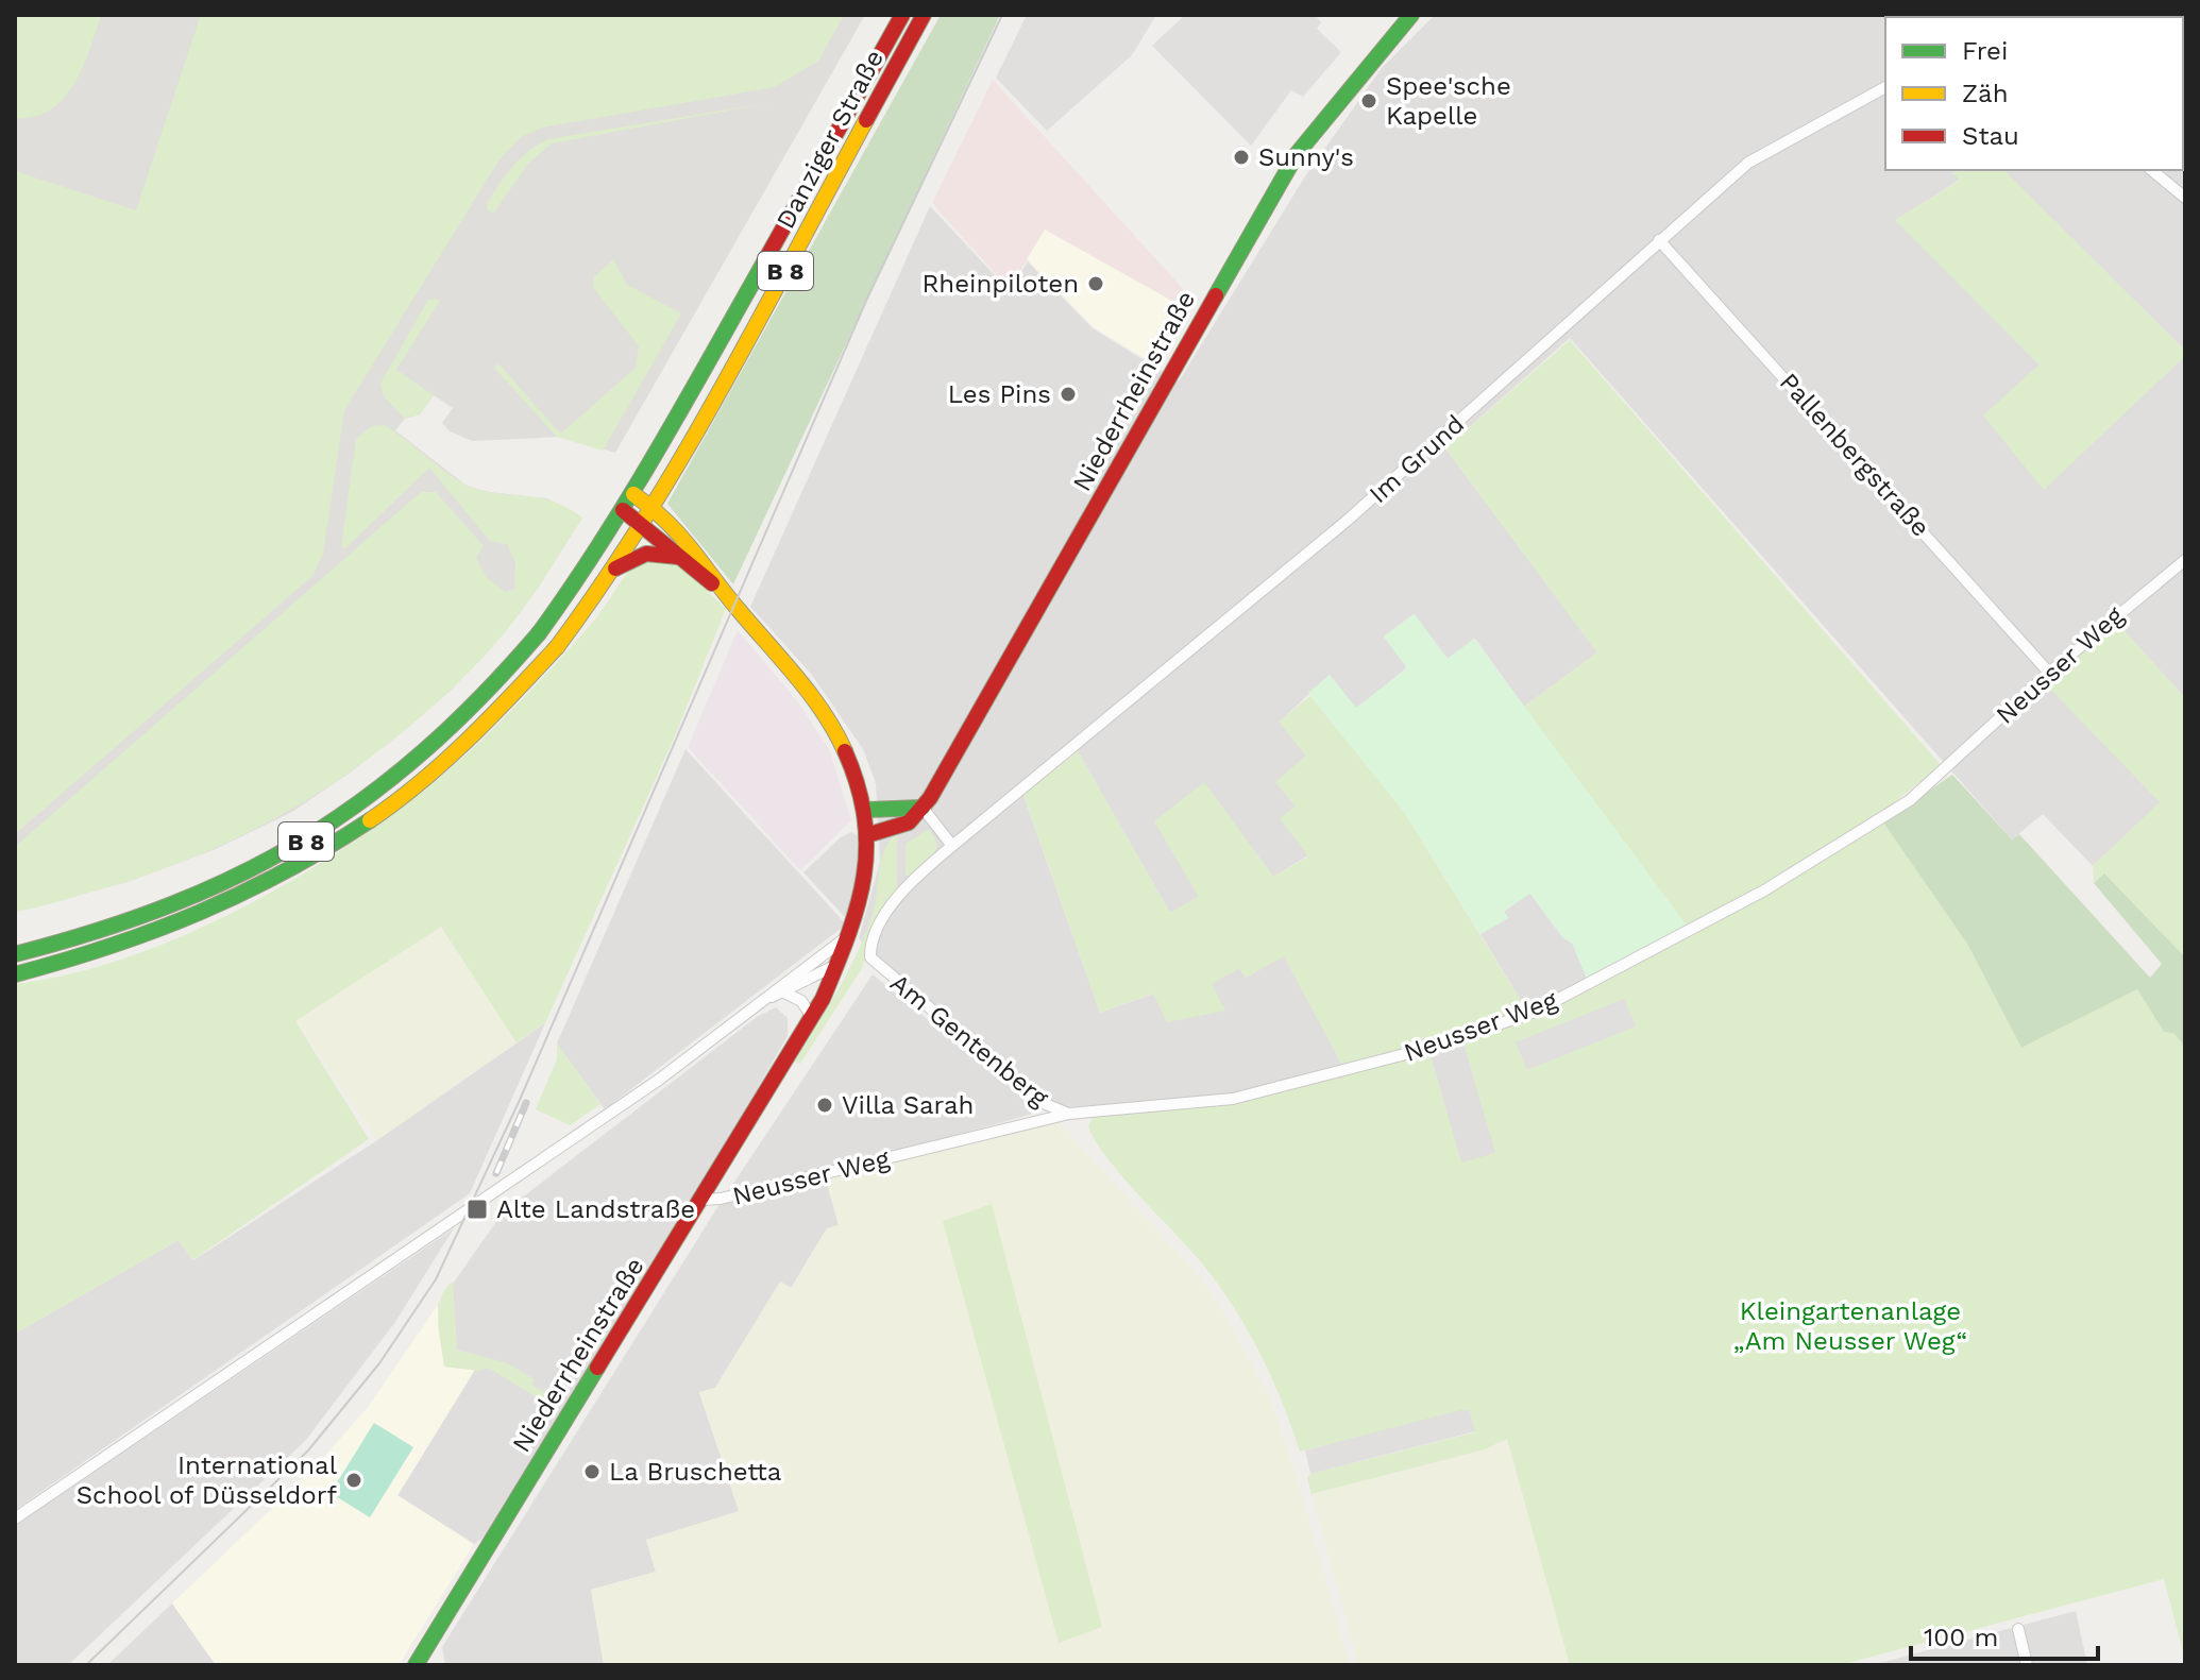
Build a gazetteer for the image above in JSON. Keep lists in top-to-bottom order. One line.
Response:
{"streets":{"main road":["Danziger Straße","B 8","Niederrheinstraße"],"street":["Pallenbergstraße","Im Grund","Neusser Weg","Am Gentenberg"]},"crossings":[["Niederrheinstraße","Neusser Weg"],["Pallenbergstraße","Im Grund"],["Pallenbergstraße","Neusser Weg"],["Im Grund","Am Gentenberg"],["Neusser Weg","Am Gentenberg"]],"parks":["Kleingartenanlage „Am Neusser Weg“"],"places":{"other":["Spee'sche Kapelle","Sunny's","Rheinpiloten","Les Pins","Villa Sarah","La Bruschetta","International School of Düsseldorf"],"transit":["Alte Landstraße"]},"legend":["Frei","Zäh","Stau"],"scale_bar":"100 m"}
